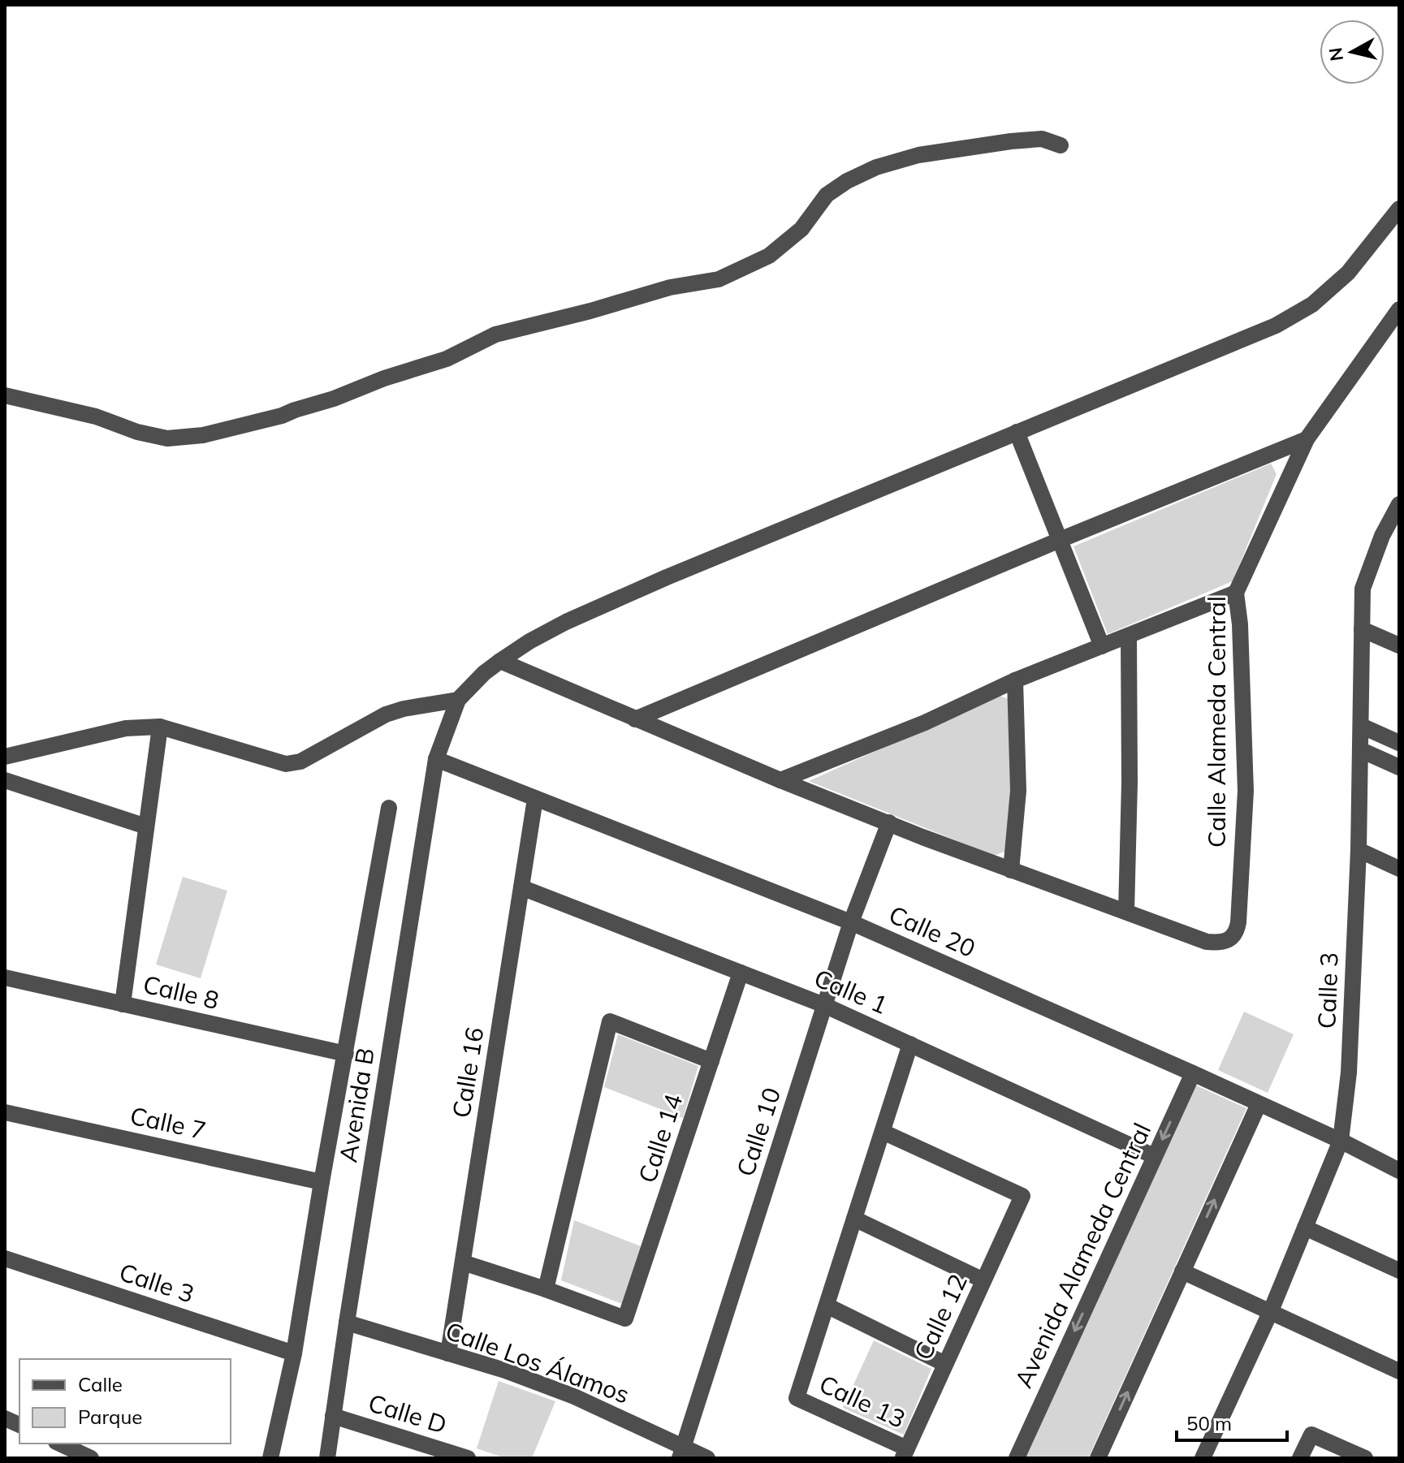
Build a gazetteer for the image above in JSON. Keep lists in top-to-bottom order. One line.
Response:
{"streets":{"street":["Calle Alameda Central","Calle 20","Calle 3","Calle 1","Calle 8","Calle 16","Avenida B","Calle 7","Calle 10","Calle 14","Avenida Alameda Central","Calle 12","Calle Los Álamos","Calle 13","Calle D"]},"crossings":[["Calle 20","Calle 3"],["Calle 20","Calle 16"],["Calle 20","Avenida B"],["Calle 20","Calle 10"],["Calle 20","Avenida Alameda Central"],["Calle 3","Avenida B"],["Calle 1","Calle 16"],["Calle 1","Calle 10"],["Calle 1","Calle 14"],["Calle 1","Avenida Alameda Central"],["Calle 8","Avenida B"],["Calle 16","Calle Los Álamos"],["Avenida B","Calle 7"],["Avenida B","Calle Los Álamos"],["Avenida B","Calle D"],["Calle 10","Calle Los Álamos"],["Calle 12","Calle 13"]],"legend":["Calle","Parque"],"scale_bar":"50 m","north":"left"}
